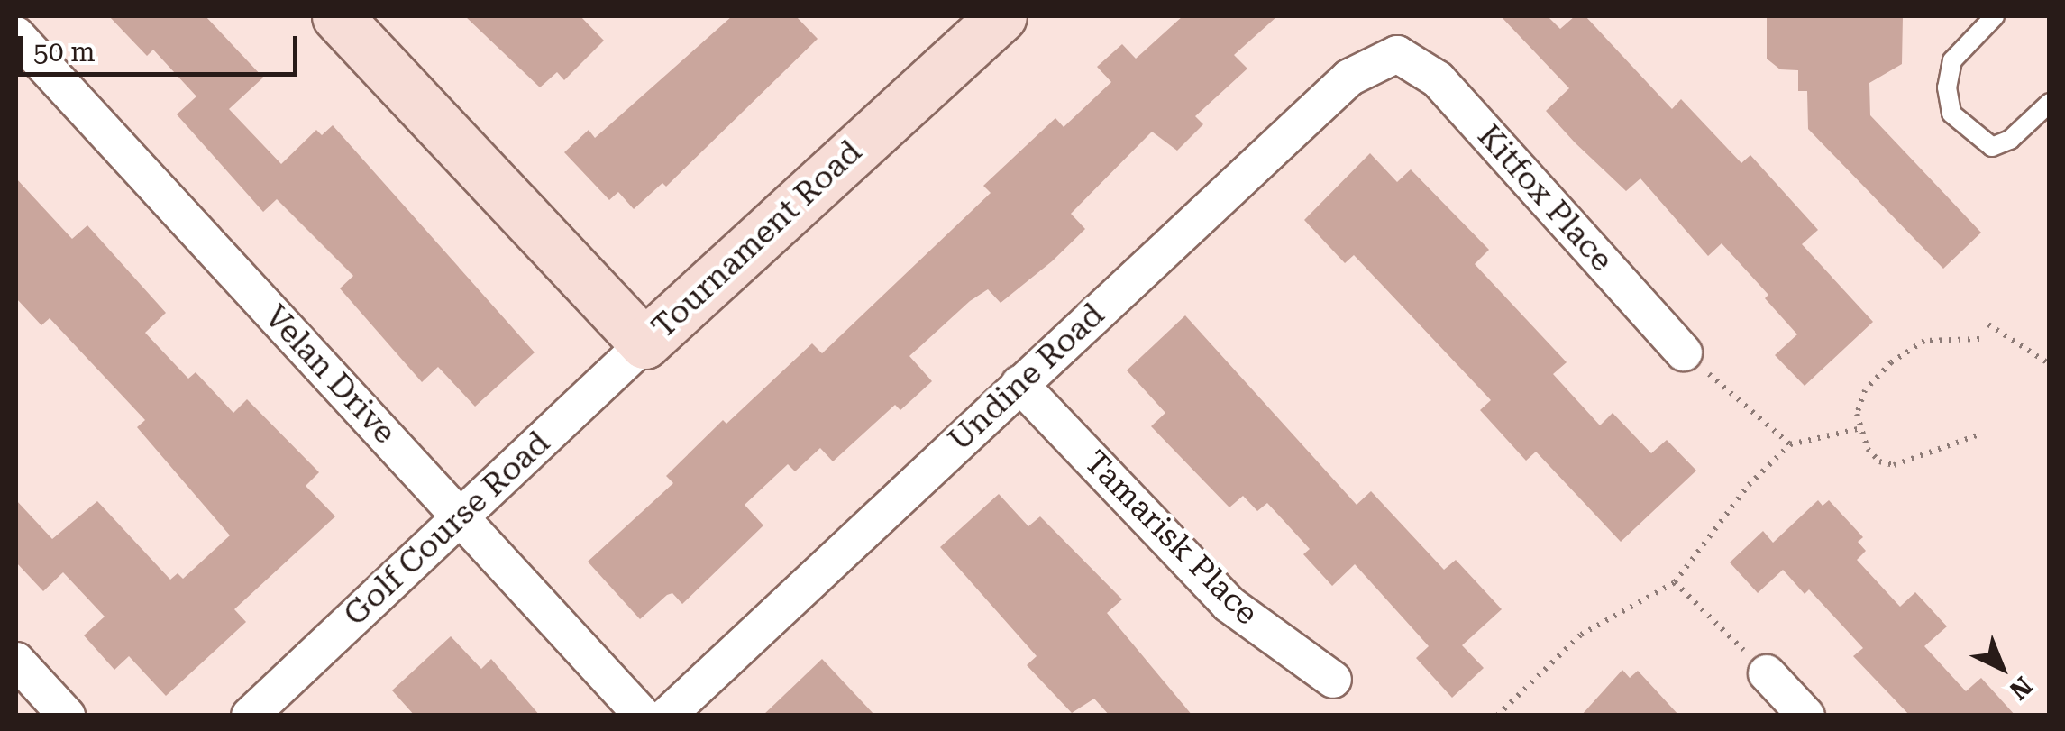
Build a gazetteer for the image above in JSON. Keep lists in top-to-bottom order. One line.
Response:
{"streets":{"street":["Kitfox Place","Tournament Road","Velan Drive","Undine Road","Golf Course Road","Tamarisk Place"]},"crossings":[["Kitfox Place","Undine Road"],["Tournament Road","Golf Course Road"],["Velan Drive","Golf Course Road"],["Undine Road","Tamarisk Place"]],"scale_bar":"50 m","north":"bottom right"}
